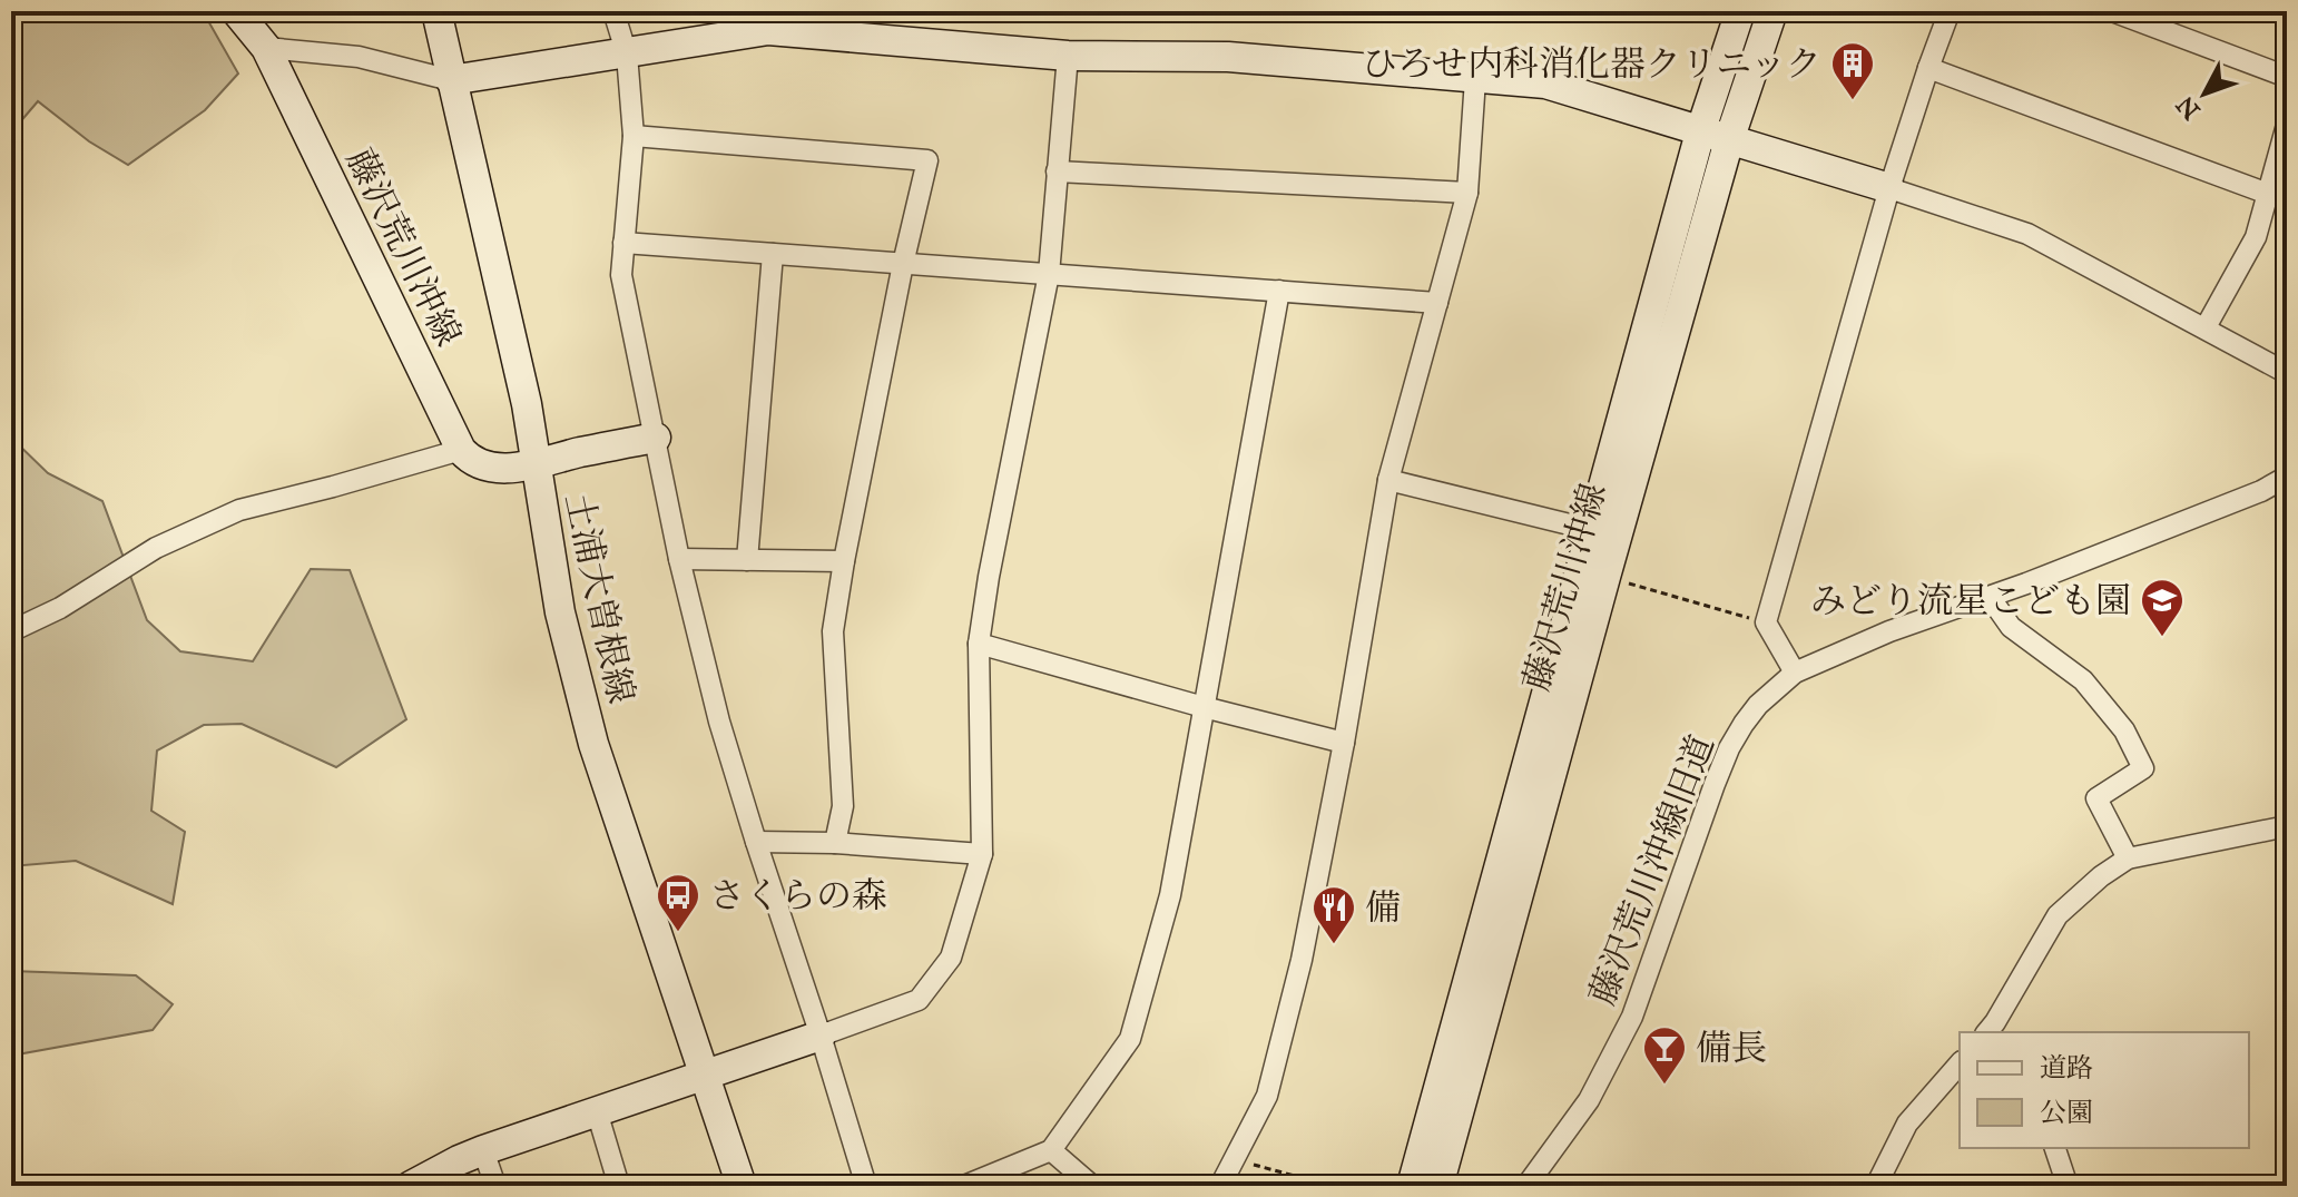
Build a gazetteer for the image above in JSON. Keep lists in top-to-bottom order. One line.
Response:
{"streets":{"main road":["藤沢荒川沖線","土浦大曽根線"],"street":["藤沢荒川沖線旧道"]},"places":{"building":["ひろせ内科消化器クリニック"],"school or university":["みどり流星こども園"],"bus stop":["さくらの森"],"restaurant":["備"],"bar":["備長"]},"legend":["道路","公園"],"north":"bottom left"}
